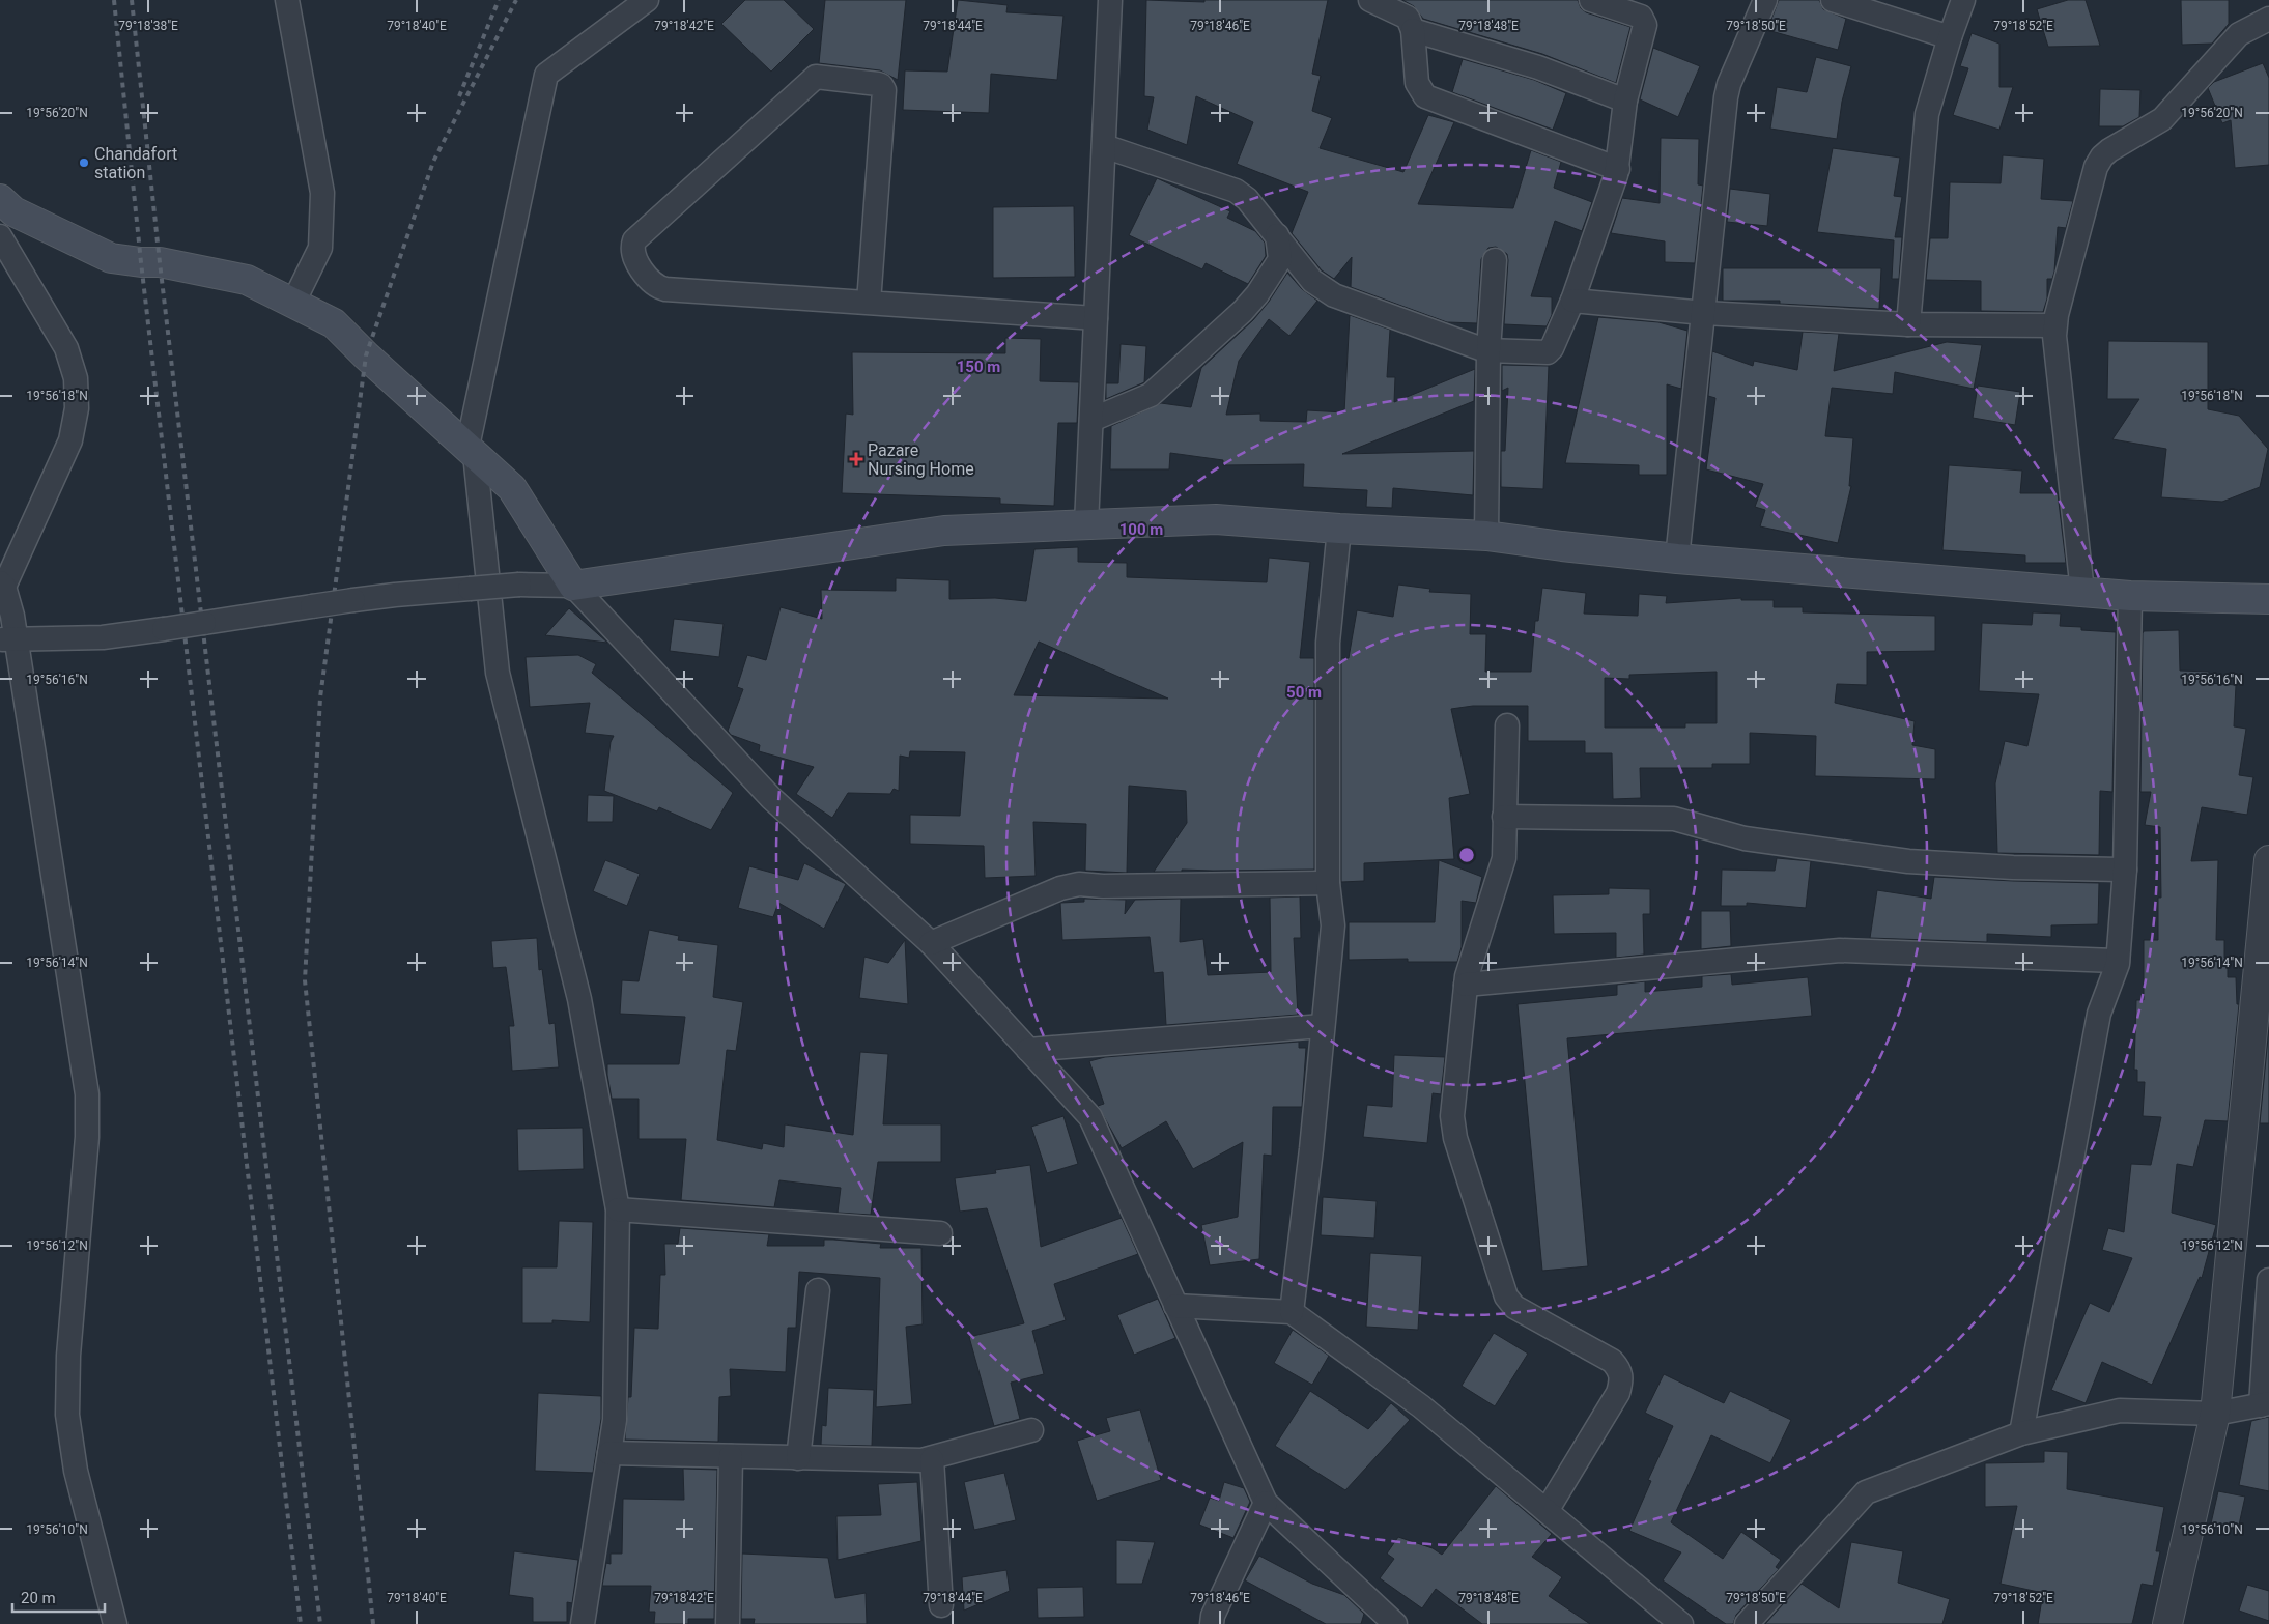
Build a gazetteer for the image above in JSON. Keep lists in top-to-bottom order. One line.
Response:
{"places":{"other":["Chandafort station"],"health":["Pazare Nursing Home"]},"scale_bar":"20 m","coordinates":["79°18'38\"E","79°18'40\"E","79°18'42\"E","79°18'44\"E","79°18'46\"E","79°18'48\"E","79°18'50\"E","79°18'52\"E","19°56'20\"N","19°56'18\"N","19°56'16\"N","19°56'14\"N","19°56'12\"N","19°56'10\"N"],"rings":["150 m","100 m","50 m"]}
